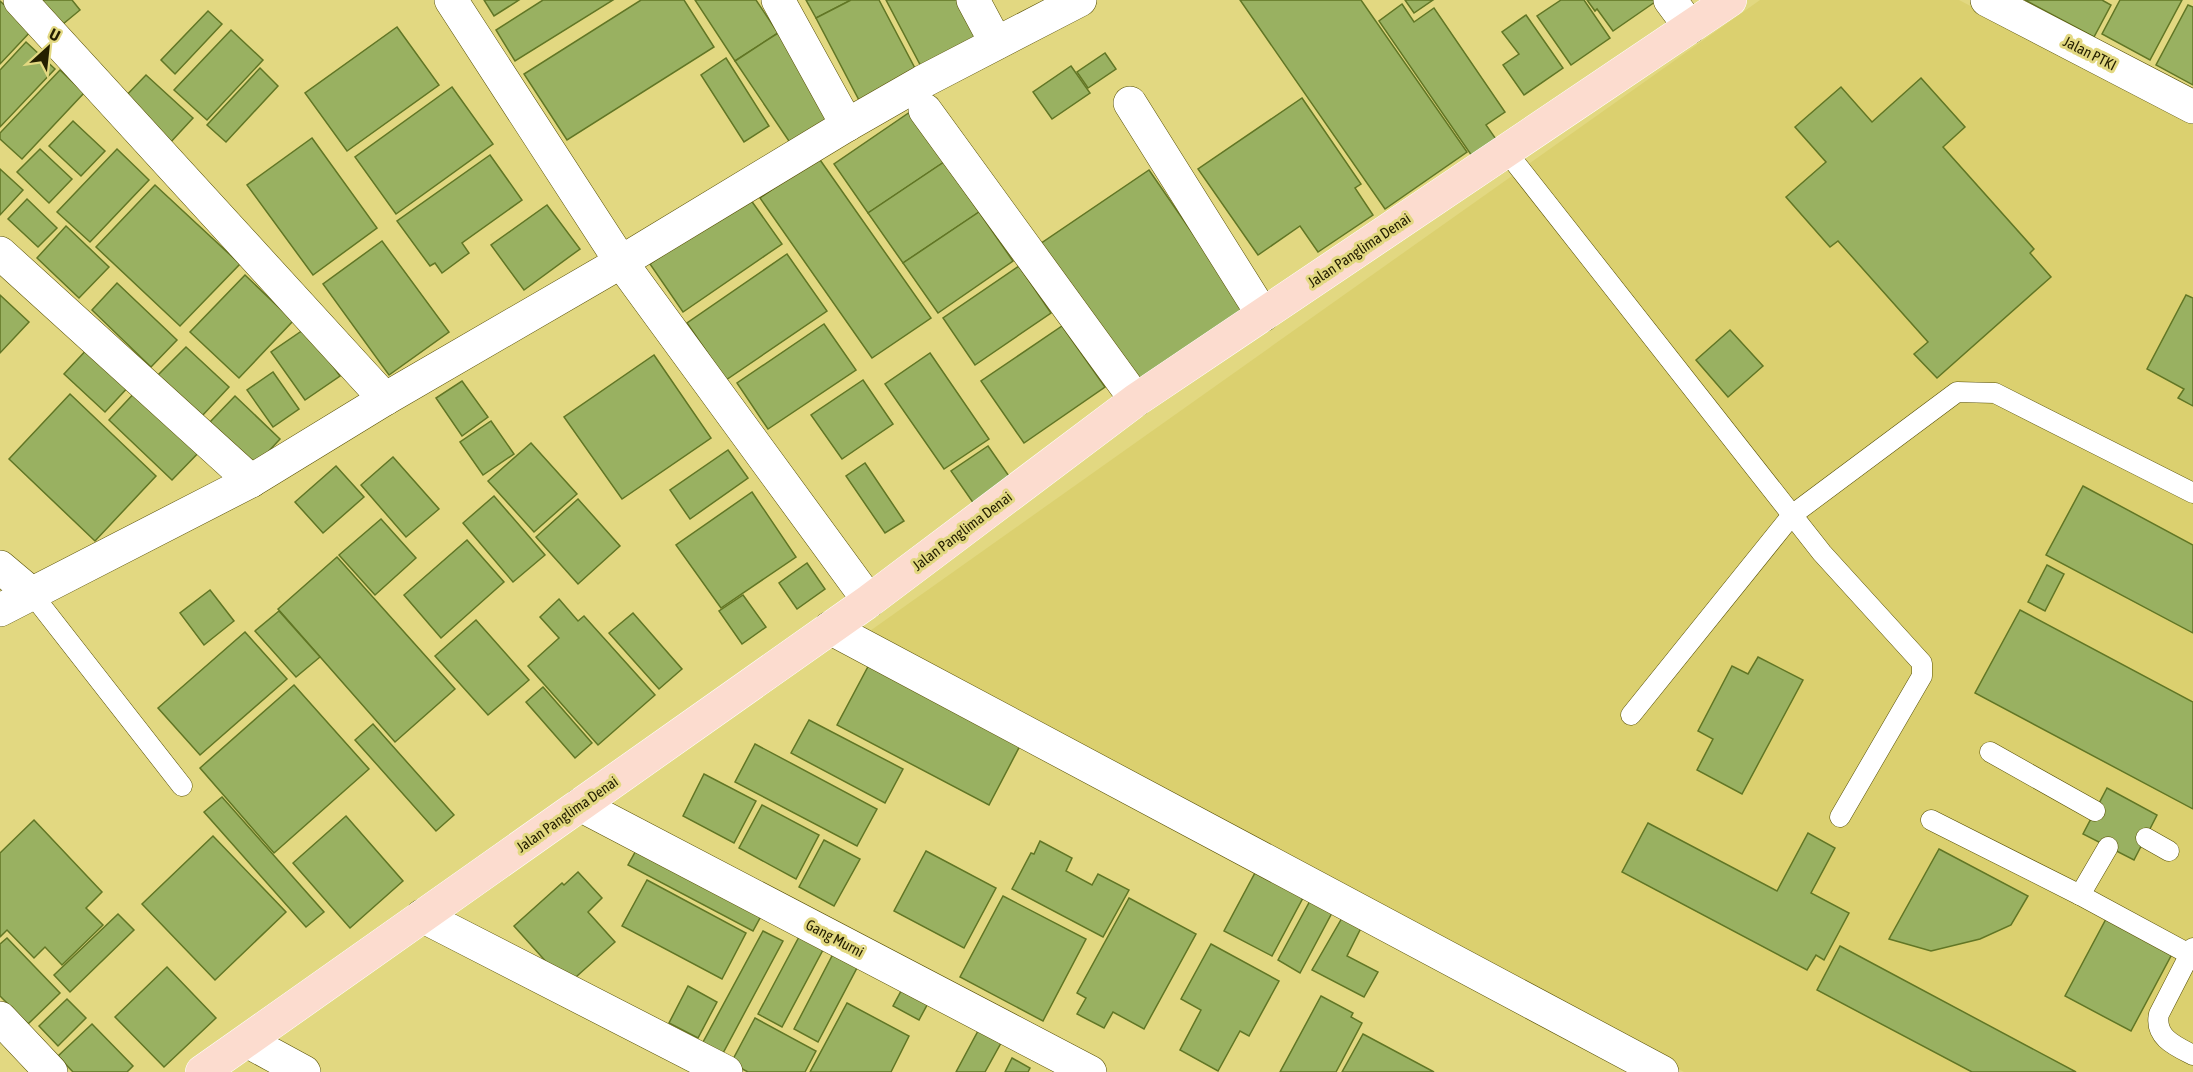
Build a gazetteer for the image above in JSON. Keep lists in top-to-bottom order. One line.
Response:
{"streets":{"main road":["Jalan Panglima Denai"],"street":["Jalan PTKI","Gang Murni"]},"crossings":[["Jalan Panglima Denai","Gang Murni"]],"north":"top right"}
